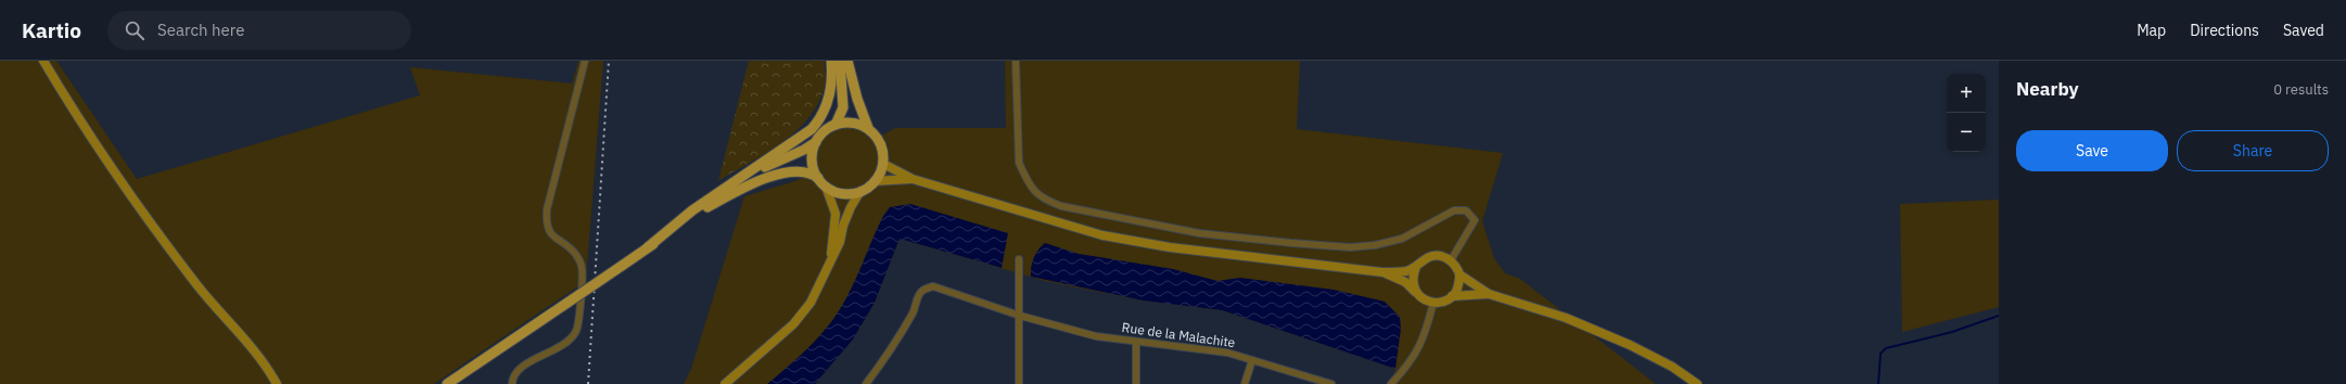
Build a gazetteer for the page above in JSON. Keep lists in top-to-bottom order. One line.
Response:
{"streets":{"street":["Rue de la Malachite"]},"page":{"header":"Kartio","search":"Search here","nav":["Map","Directions","Saved"],"heading":["Nearby","0 results"],"map_buttons":["+","−"],"buttons":["Save","Share"]}}
